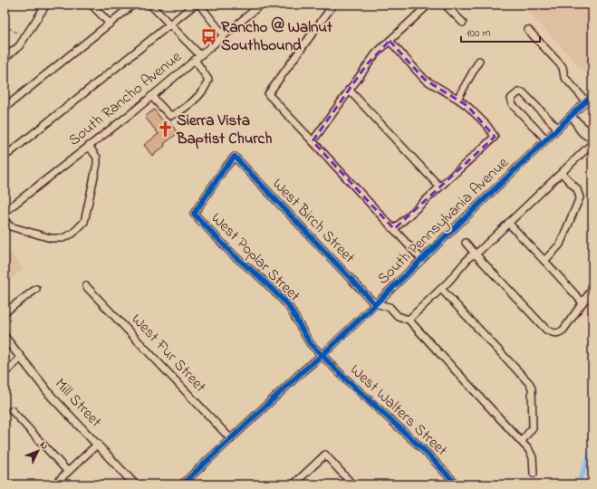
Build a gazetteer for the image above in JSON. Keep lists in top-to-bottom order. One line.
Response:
{"streets":{"main road":["Mill Street"],"street":["South Rancho Avenue","West Birch Street","South Pennsylvania Avenue","West Poplar Street","West Fur Street","West Walters Street"]},"crossings":[["West Birch Street","South Pennsylvania Avenue"],["West Birch Street","West Poplar Street"],["South Pennsylvania Avenue","West Poplar Street"],["South Pennsylvania Avenue","West Fur Street"],["South Pennsylvania Avenue","West Walters Street"],["West Poplar Street","West Walters Street"]],"places":{"bus stop":["Rancho @ Walnut Southbound"],"church":["Sierra Vista Baptist Church"]},"scale_bar":"100 m","north":"top right"}
